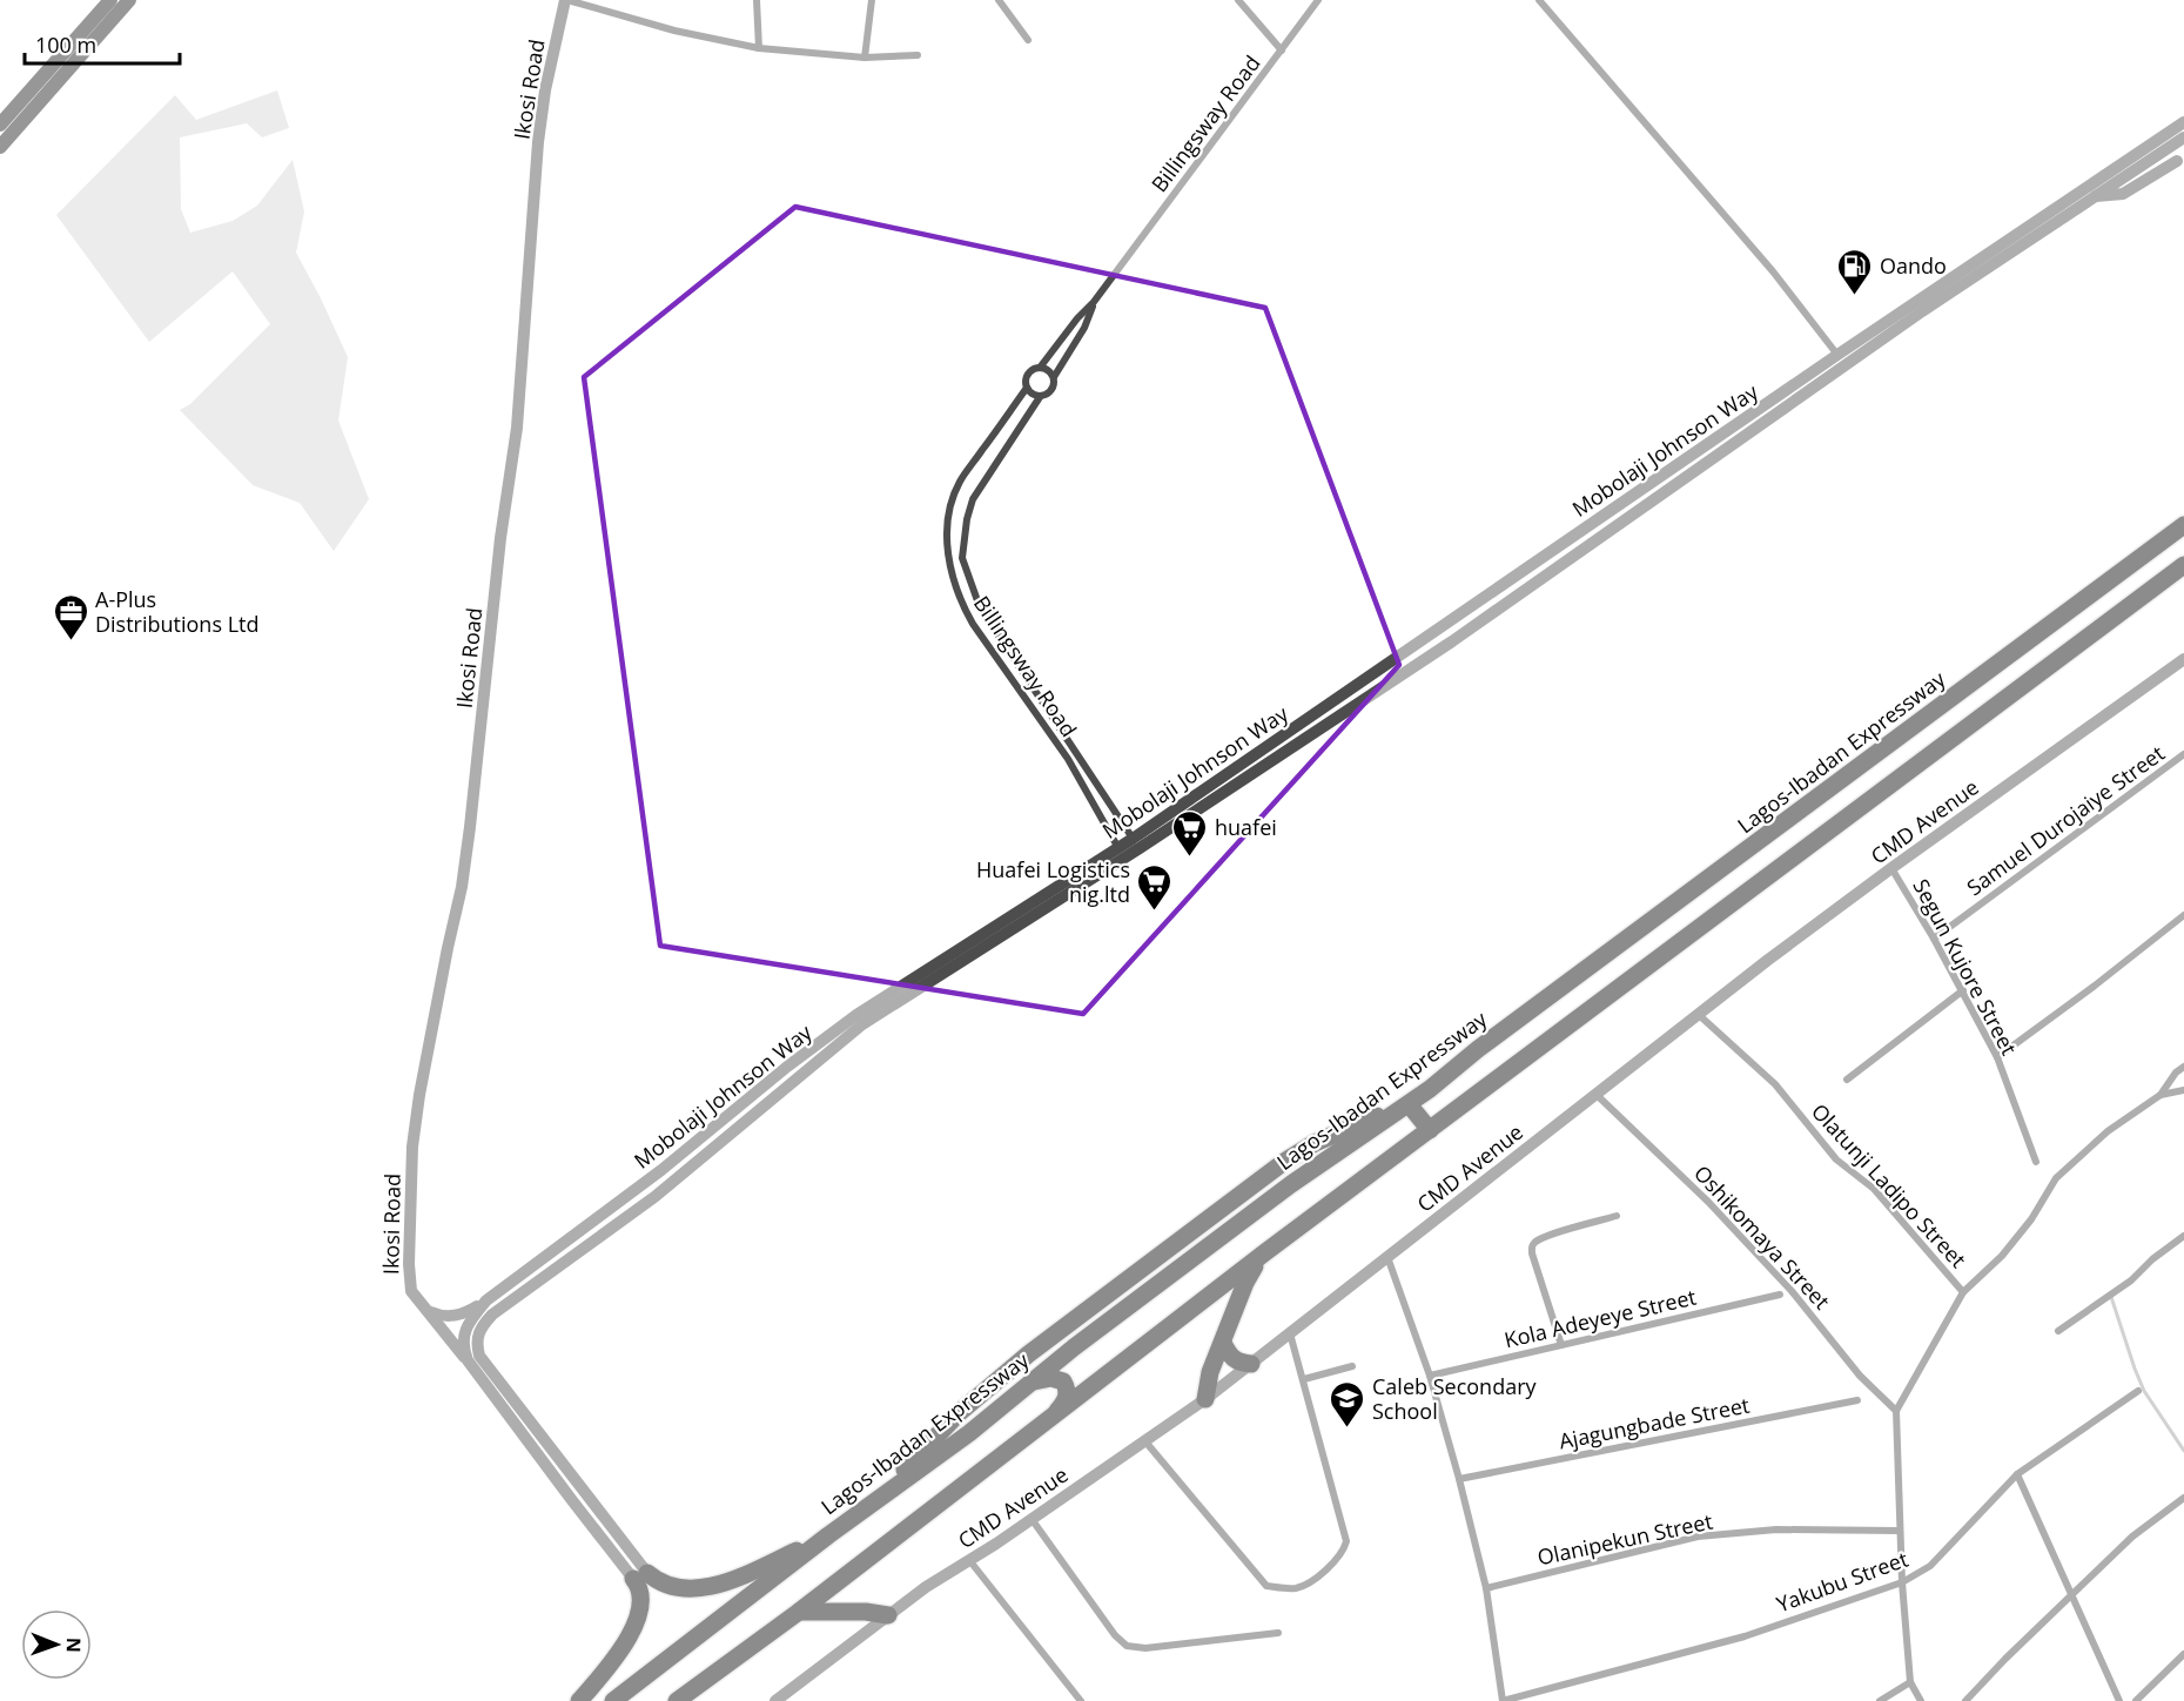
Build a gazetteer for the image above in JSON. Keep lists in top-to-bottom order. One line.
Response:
{"streets":{"highway":["Lagos-Ibadan Expressway"],"street":["Ikosi Road","Billingsway Road","Mobolaji Johnson Way","Samuel Durojaiye Street","CMD Avenue","Segun Kujore Street","Olatunji Ladipo Street","Oshikomaya Street","Kola Adeyeye Street","Ajagungbade Street","Olanipekun Street","Yakubu Street"]},"crossings":[["Billingsway Road","Mobolaji Johnson Way"],["Samuel Durojaiye Street","Segun Kujore Street"],["CMD Avenue","Segun Kujore Street"],["CMD Avenue","Olatunji Ladipo Street"],["CMD Avenue","Oshikomaya Street"]],"places":{"fuel station":["Oando"],"office":["A-Plus Distributions Ltd"],"supermarket":["huafei","Huafei Logistics nig.ltd"],"school or university":["Caleb Secondary School"]},"scale_bar":"100 m","north":"right"}
